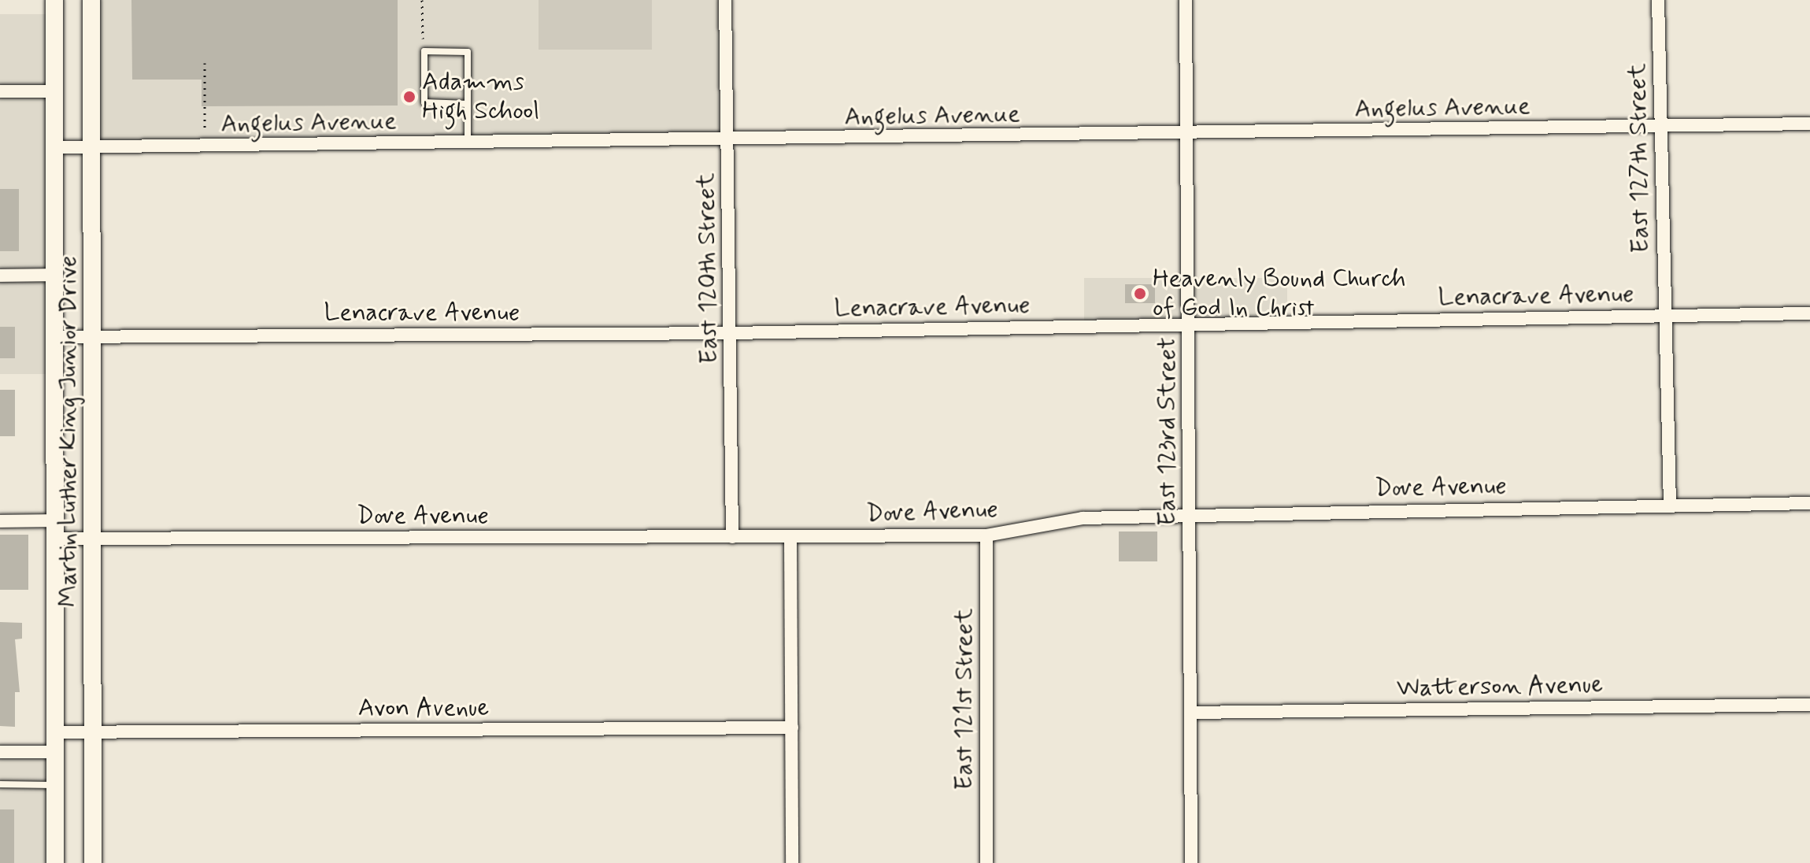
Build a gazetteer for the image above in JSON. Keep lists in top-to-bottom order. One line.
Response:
{"streets":{"main road":["Martin Luther King Junior Drive"],"street":["Angelus Avenue","East 127th Street","East 120th Street","Lenacrave Avenue","East 123rd Street","Dove Avenue","Watterson Avenue","East 121st Street","Avon Avenue"]},"crossings":[["Angelus Avenue","East 127th Street"],["Angelus Avenue","East 120th Street"],["Angelus Avenue","Martin Luther King Junior Drive"],["Angelus Avenue","East 123rd Street"],["East 127th Street","Lenacrave Avenue"],["East 127th Street","Dove Avenue"],["East 120th Street","Lenacrave Avenue"],["East 120th Street","Dove Avenue"],["Lenacrave Avenue","Martin Luther King Junior Drive"],["Lenacrave Avenue","East 123rd Street"],["Martin Luther King Junior Drive","Dove Avenue"],["Martin Luther King Junior Drive","Avon Avenue"],["East 123rd Street","Dove Avenue"],["East 123rd Street","Watterson Avenue"],["Dove Avenue","East 121st Street"]],"places":["Adamms High School","Heavenly Bound Church of God In Christ"]}
